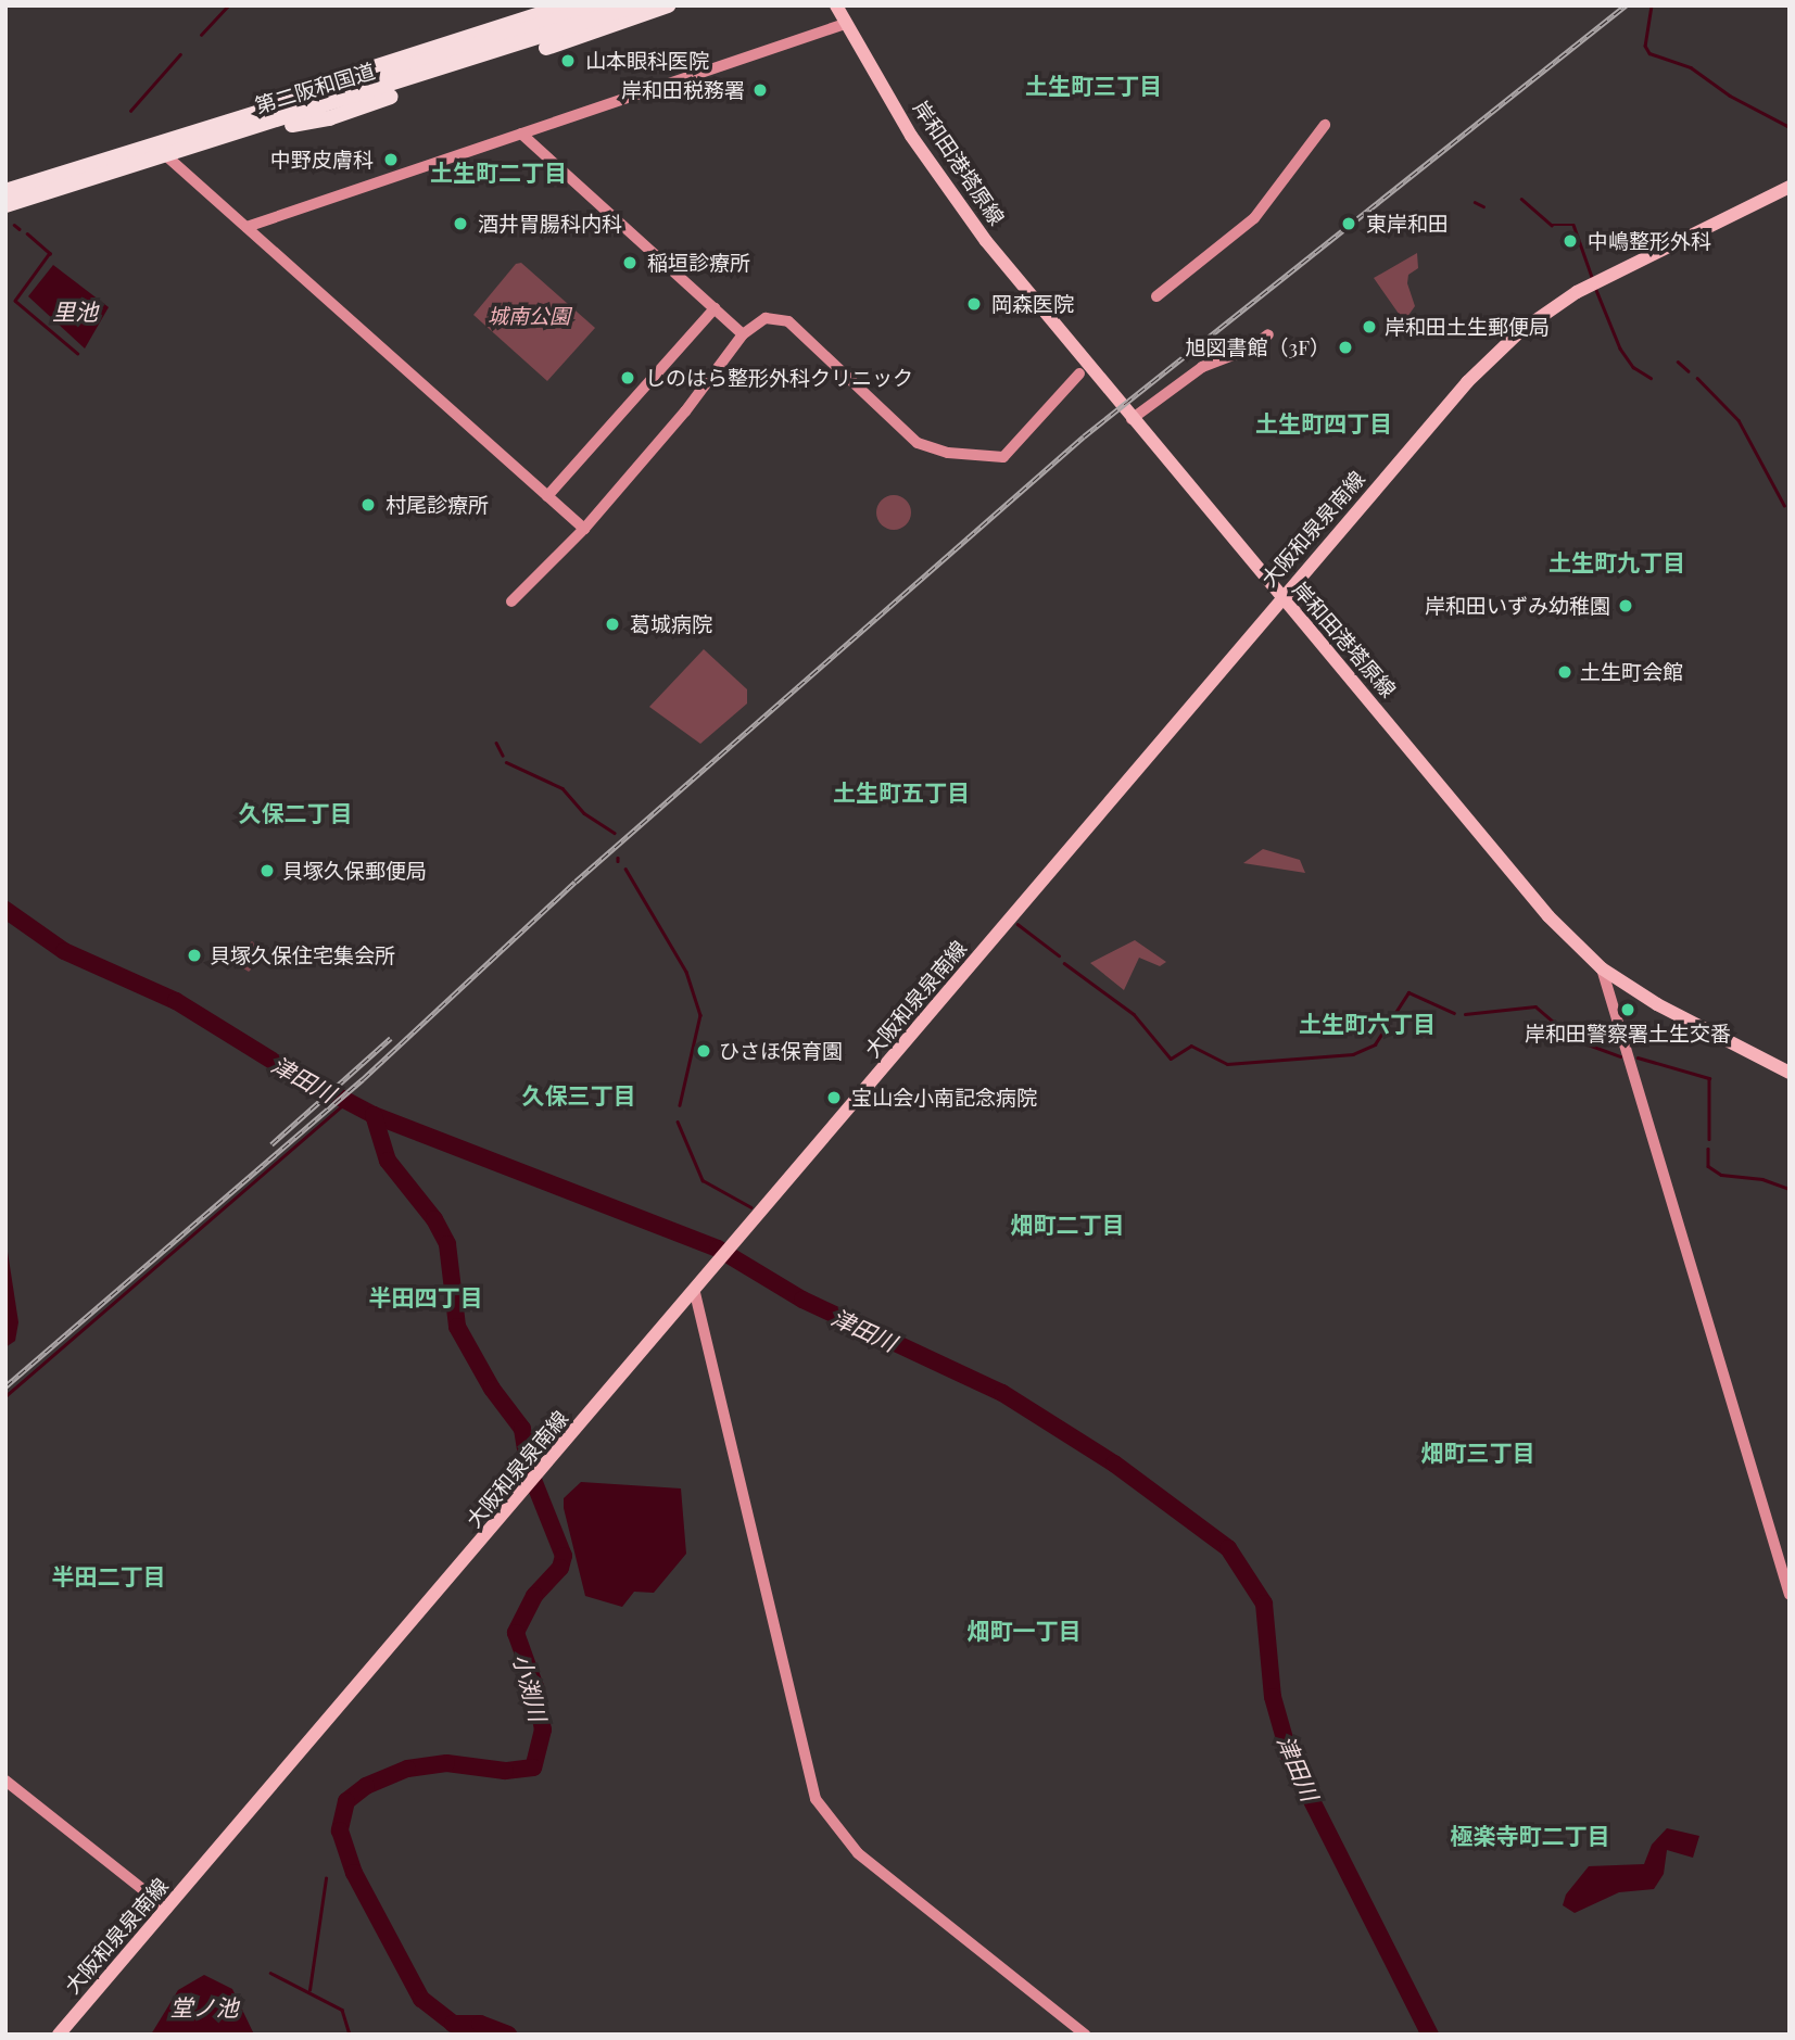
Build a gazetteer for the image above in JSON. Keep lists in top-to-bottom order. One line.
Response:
{"streets":{"highway":["第二阪和国道"],"main road":["岸和田港塔原線","大阪和泉泉南線"]},"crossings":[["岸和田港塔原線","大阪和泉泉南線"]],"districts":["土生町三丁目","土生町二丁目","土生町四丁目","土生町九丁目","土生町五丁目","久保二丁目","土生町六丁目","久保三丁目","畑町二丁目","半田四丁目","畑町三丁目","半田二丁目","畑町一丁目","極楽寺町二丁目"],"water":["里池","津田川","小渕川","堂ノ池"],"parks":["城南公園"],"places":["山本眼科医院","岸和田税務署","中野皮膚科","酒井胃腸科内科","東岸和田","中嶋整形外科","稲垣診療所","岡森医院","岸和田土生郵便局","旭図書館（3F）","しのはら整形外科クリニック","村尾診療所","岸和田いずみ幼稚園","葛城病院","土生町会館","貝塚久保郵便局","貝塚久保住宅集会所","岸和田警察署土生交番","ひさほ保育園","宝山会小南記念病院"]}
